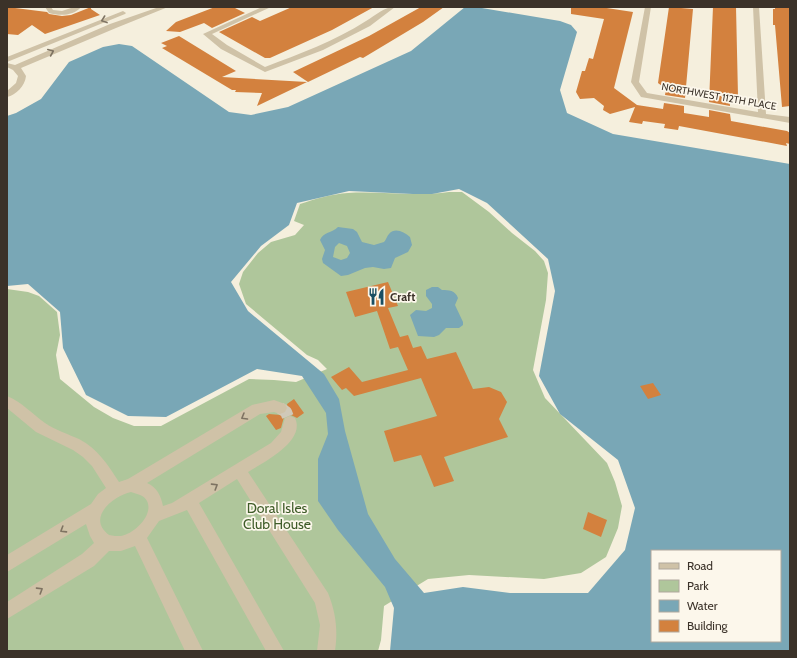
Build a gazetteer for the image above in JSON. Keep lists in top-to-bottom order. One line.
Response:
{"streets":{"street":["NORTHWEST 112TH PLACE"]},"parks":["Doral Isles Club House"],"places":{"restaurant":["Craft"]},"legend":["Road","Park","Water","Building"]}
